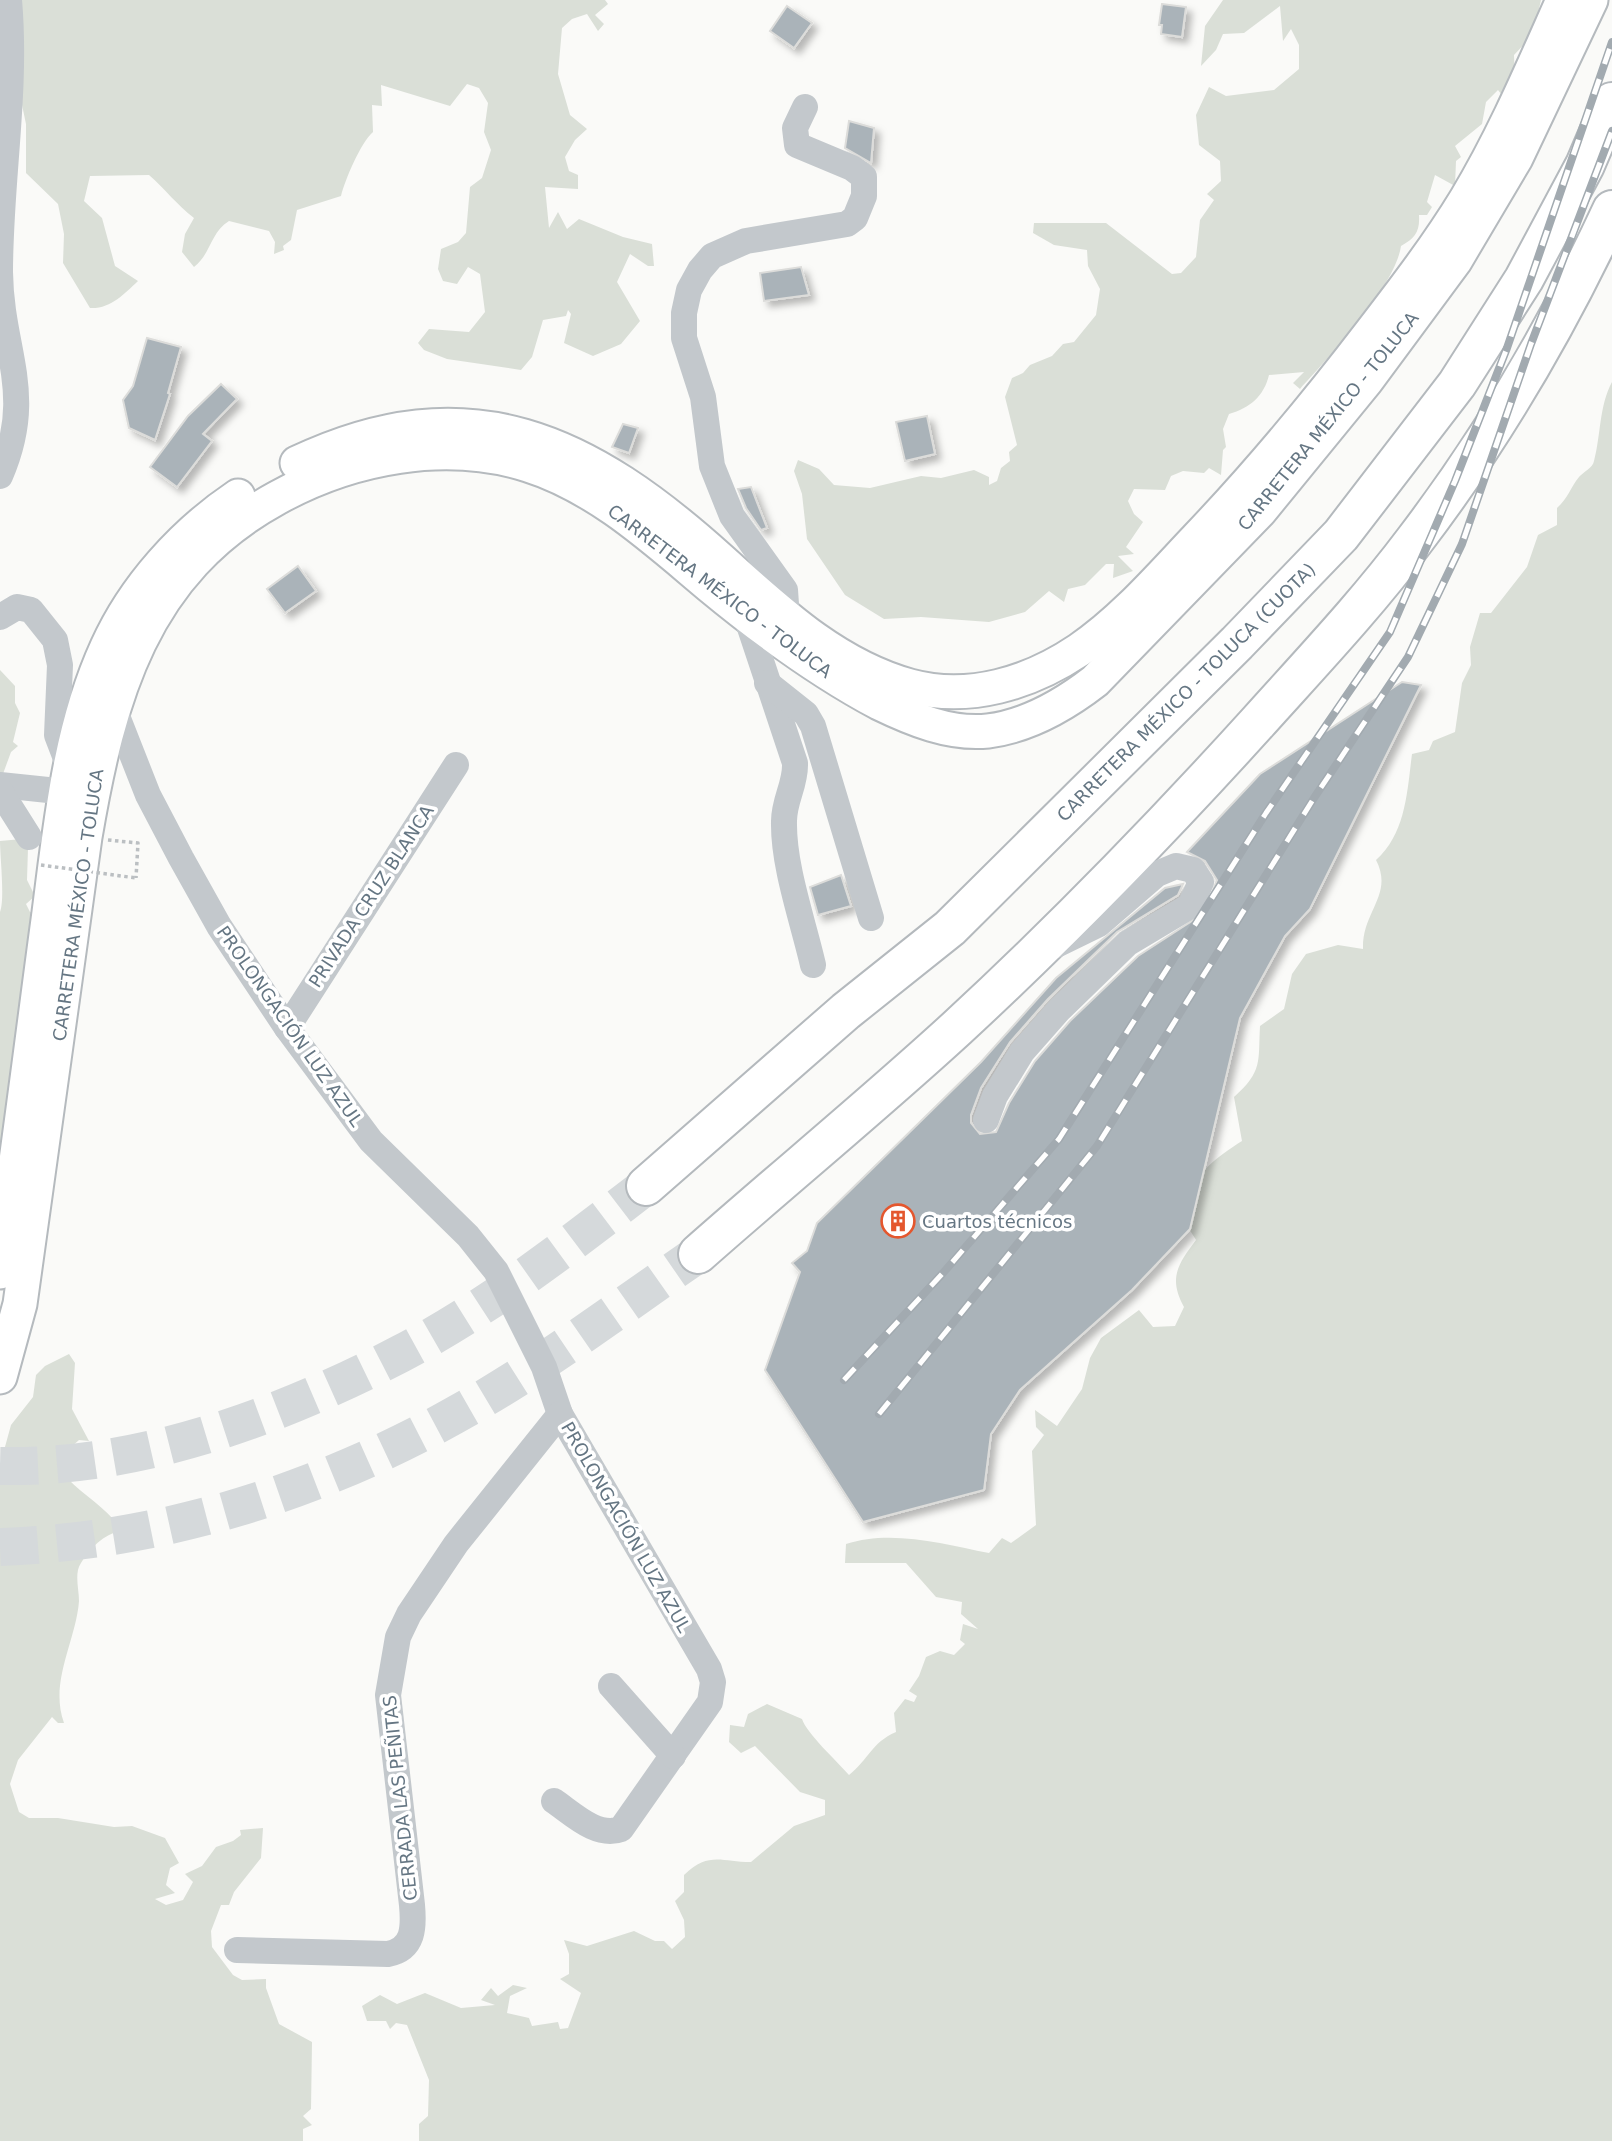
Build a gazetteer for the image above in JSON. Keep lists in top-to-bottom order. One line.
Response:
{"streets":{"highway":["CARRETERA MÉXICO - TOLUCA (CUOTA)"],"main road":["CARRETERA MÉXICO - TOLUCA"],"street":["PRIVADA CRUZ BLANCA","PROLONGACIÓN LUZ AZUL","CERRADA LAS PEÑITAS"]},"crossings":[["CARRETERA MÉXICO - TOLUCA","PROLONGACIÓN LUZ AZUL"],["PRIVADA CRUZ BLANCA","PROLONGACIÓN LUZ AZUL"],["PROLONGACIÓN LUZ AZUL","CERRADA LAS PEÑITAS"]],"places":{"building":["Cuartos técnicos"]}}
